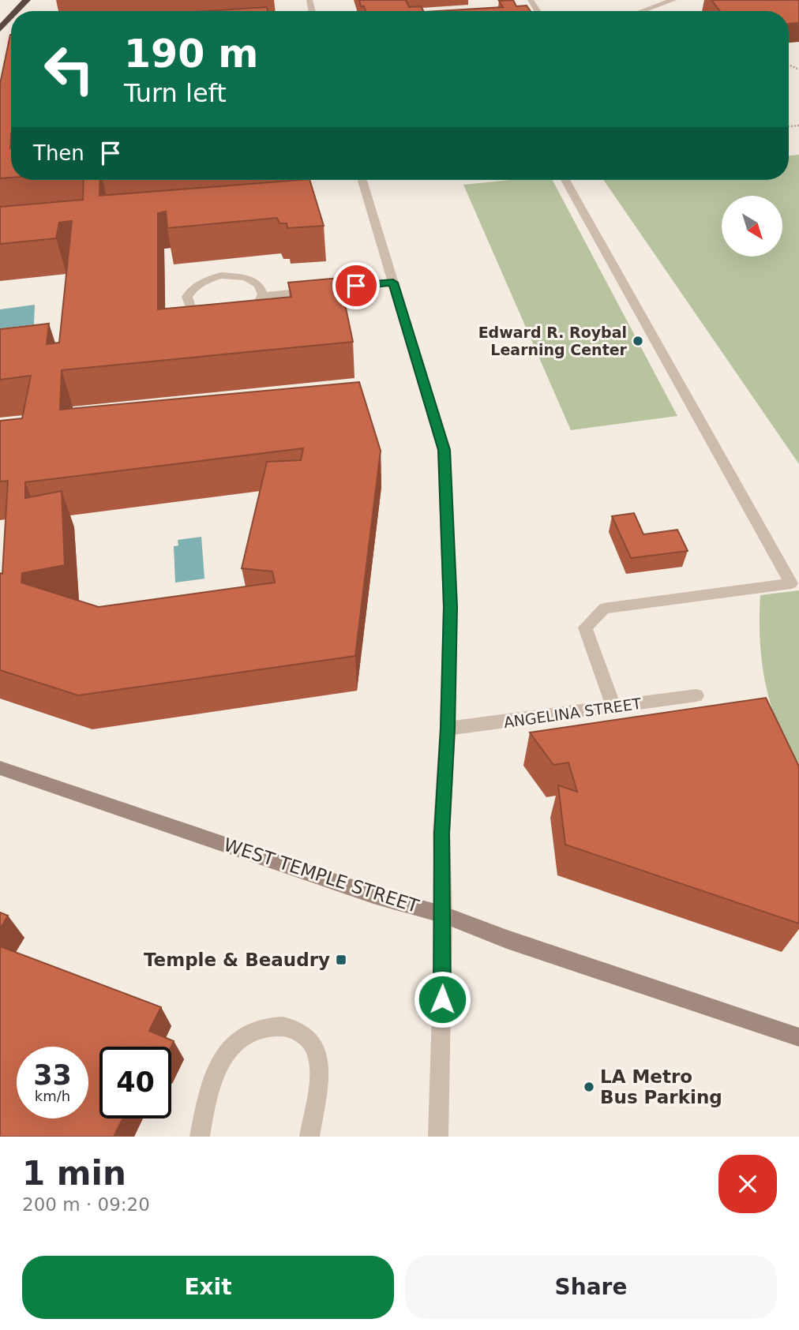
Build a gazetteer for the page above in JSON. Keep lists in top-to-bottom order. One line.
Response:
{"streets":{"main road":["WEST TEMPLE STREET"],"street":["ANGELINA STREET"]},"places":{"other":["Edward R. Roybal Learning Center","LA Metro Bus Parking"],"transit":["Temple & Beaudry"]},"north":"bottom right","page":{"turn":["190 m","Turn left"],"then":"Then","speed":"33 km/h","limit":"40","heading":["1 min","200 m · 09:20"],"buttons":["Exit","Share"]}}
